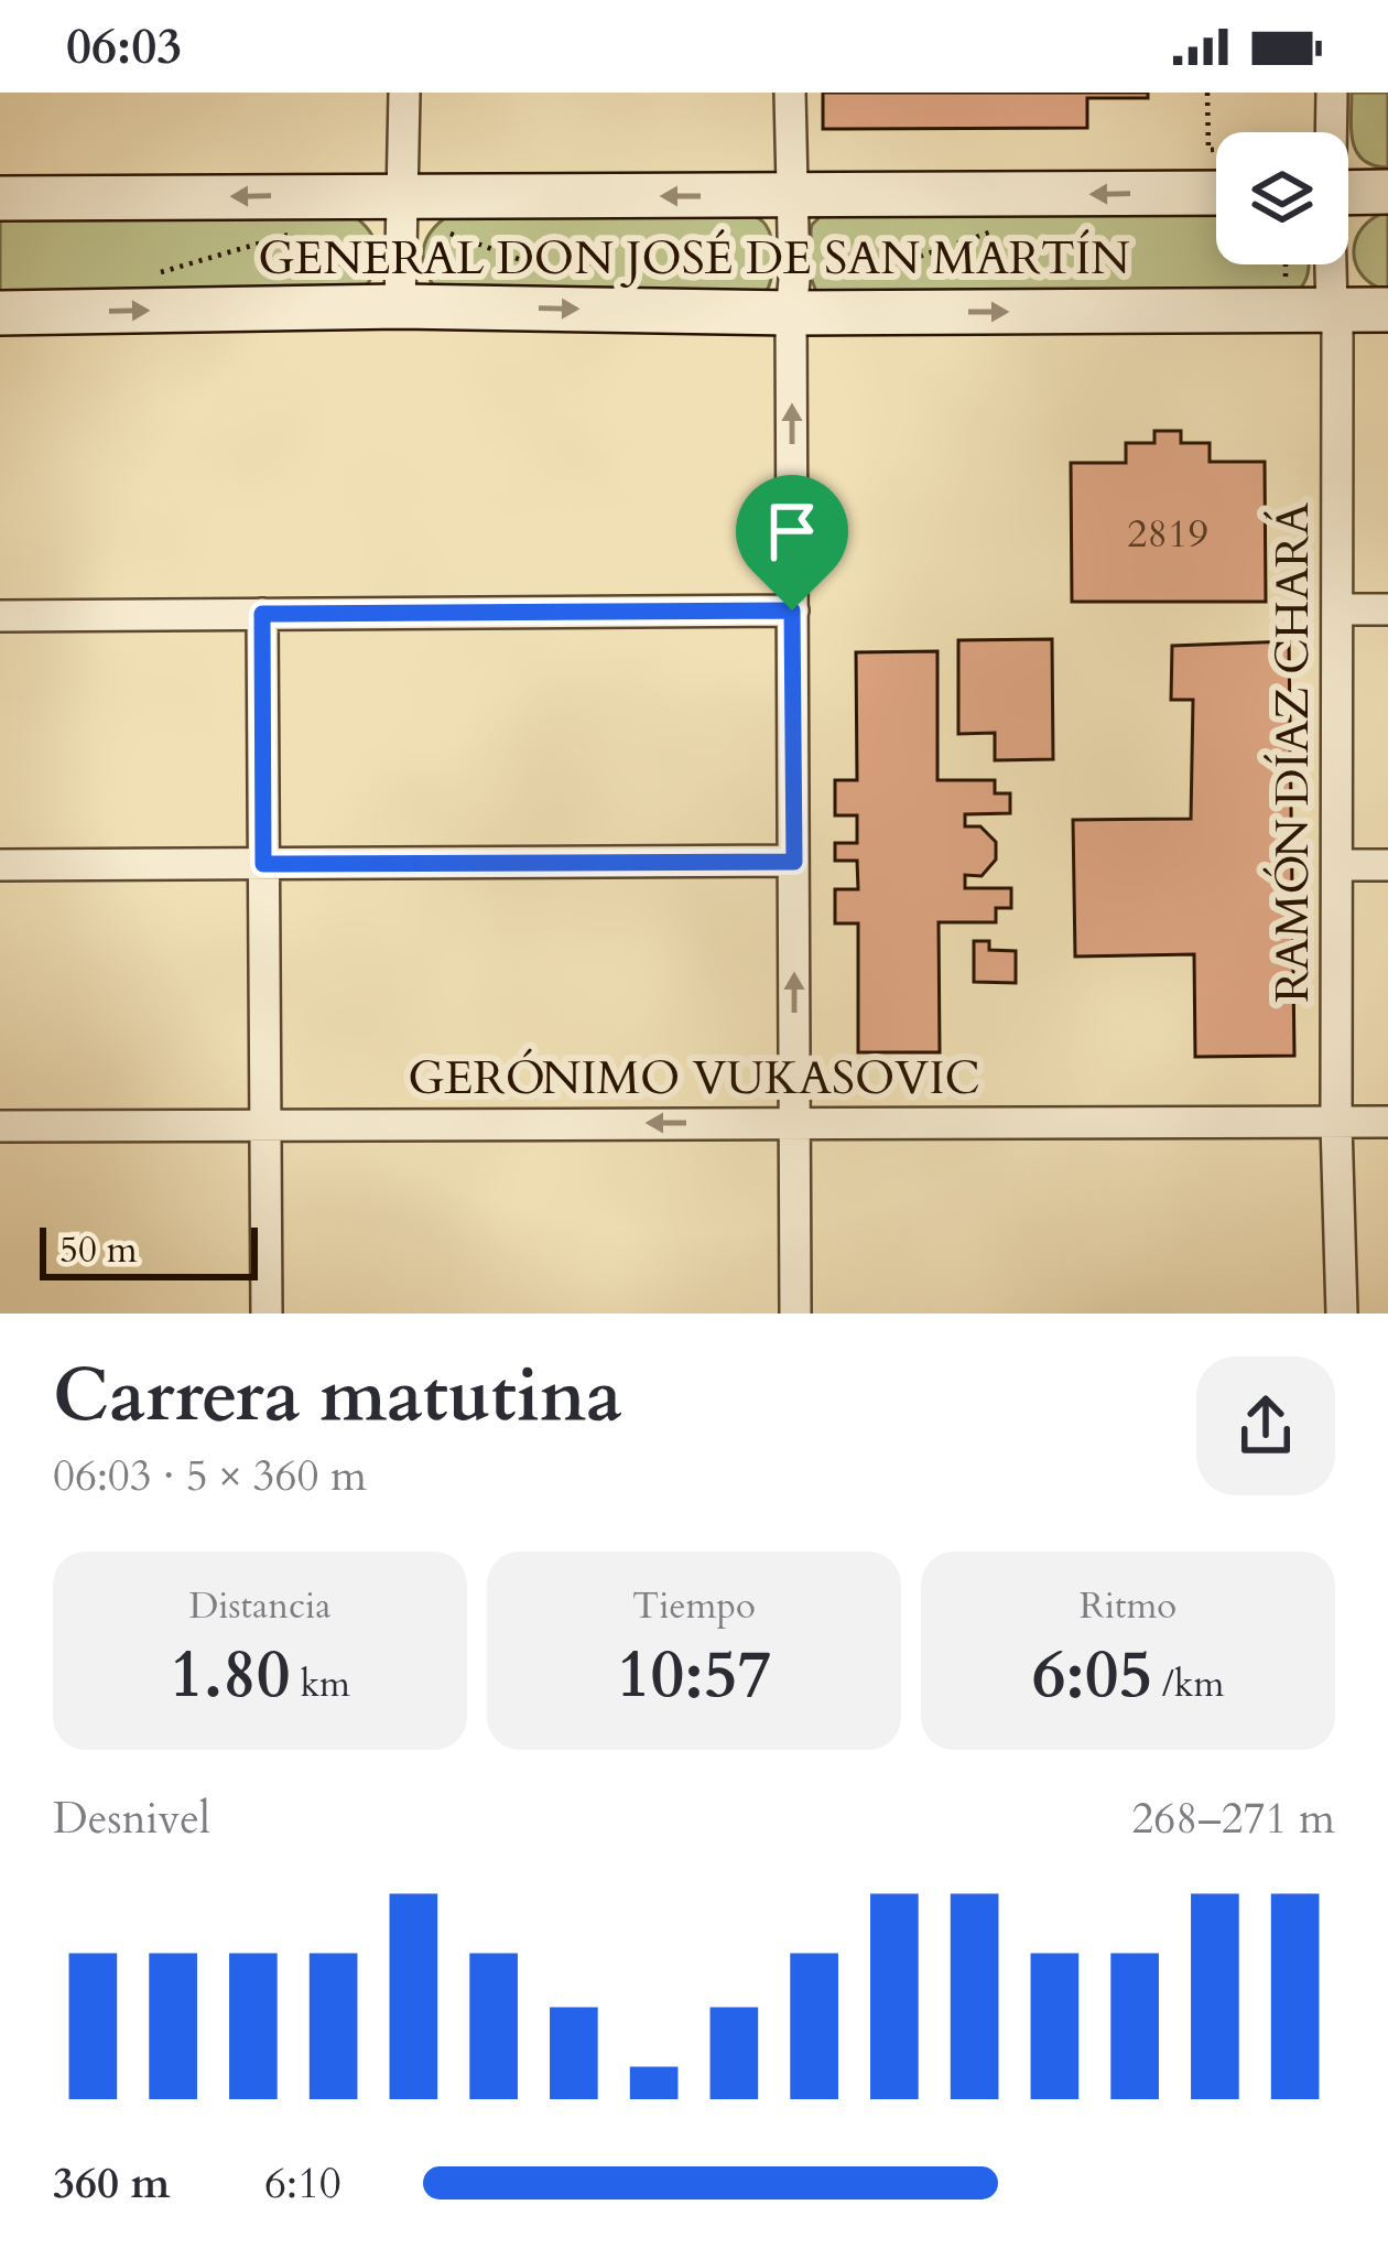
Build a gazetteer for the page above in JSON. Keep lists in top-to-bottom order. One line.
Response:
{"streets":{"street":["GENERAL DON JOSÉ DE SAN MARTÍN","RAMÓN DÍAZ CHARÁ","GERÓNIMO VUKASOVIC"]},"crossings":[["GENERAL DON JOSÉ DE SAN MARTÍN","RAMÓN DÍAZ CHARÁ"],["RAMÓN DÍAZ CHARÁ","GERÓNIMO VUKASOVIC"]],"house_numbers":["2819"],"scale_bar":"50 m","page":{"status":"06:03","scale":"50 m","heading":["Carrera matutina","06:03 · 5 × 360 m"],"stats":[["Distancia","1.80 km"],["Tiempo","10:57"],["Ritmo","6:05 /km"]],"chart":["Desnivel","268–271 m"],"list":[{"name":"360 m","note":"6:10"}]}}
